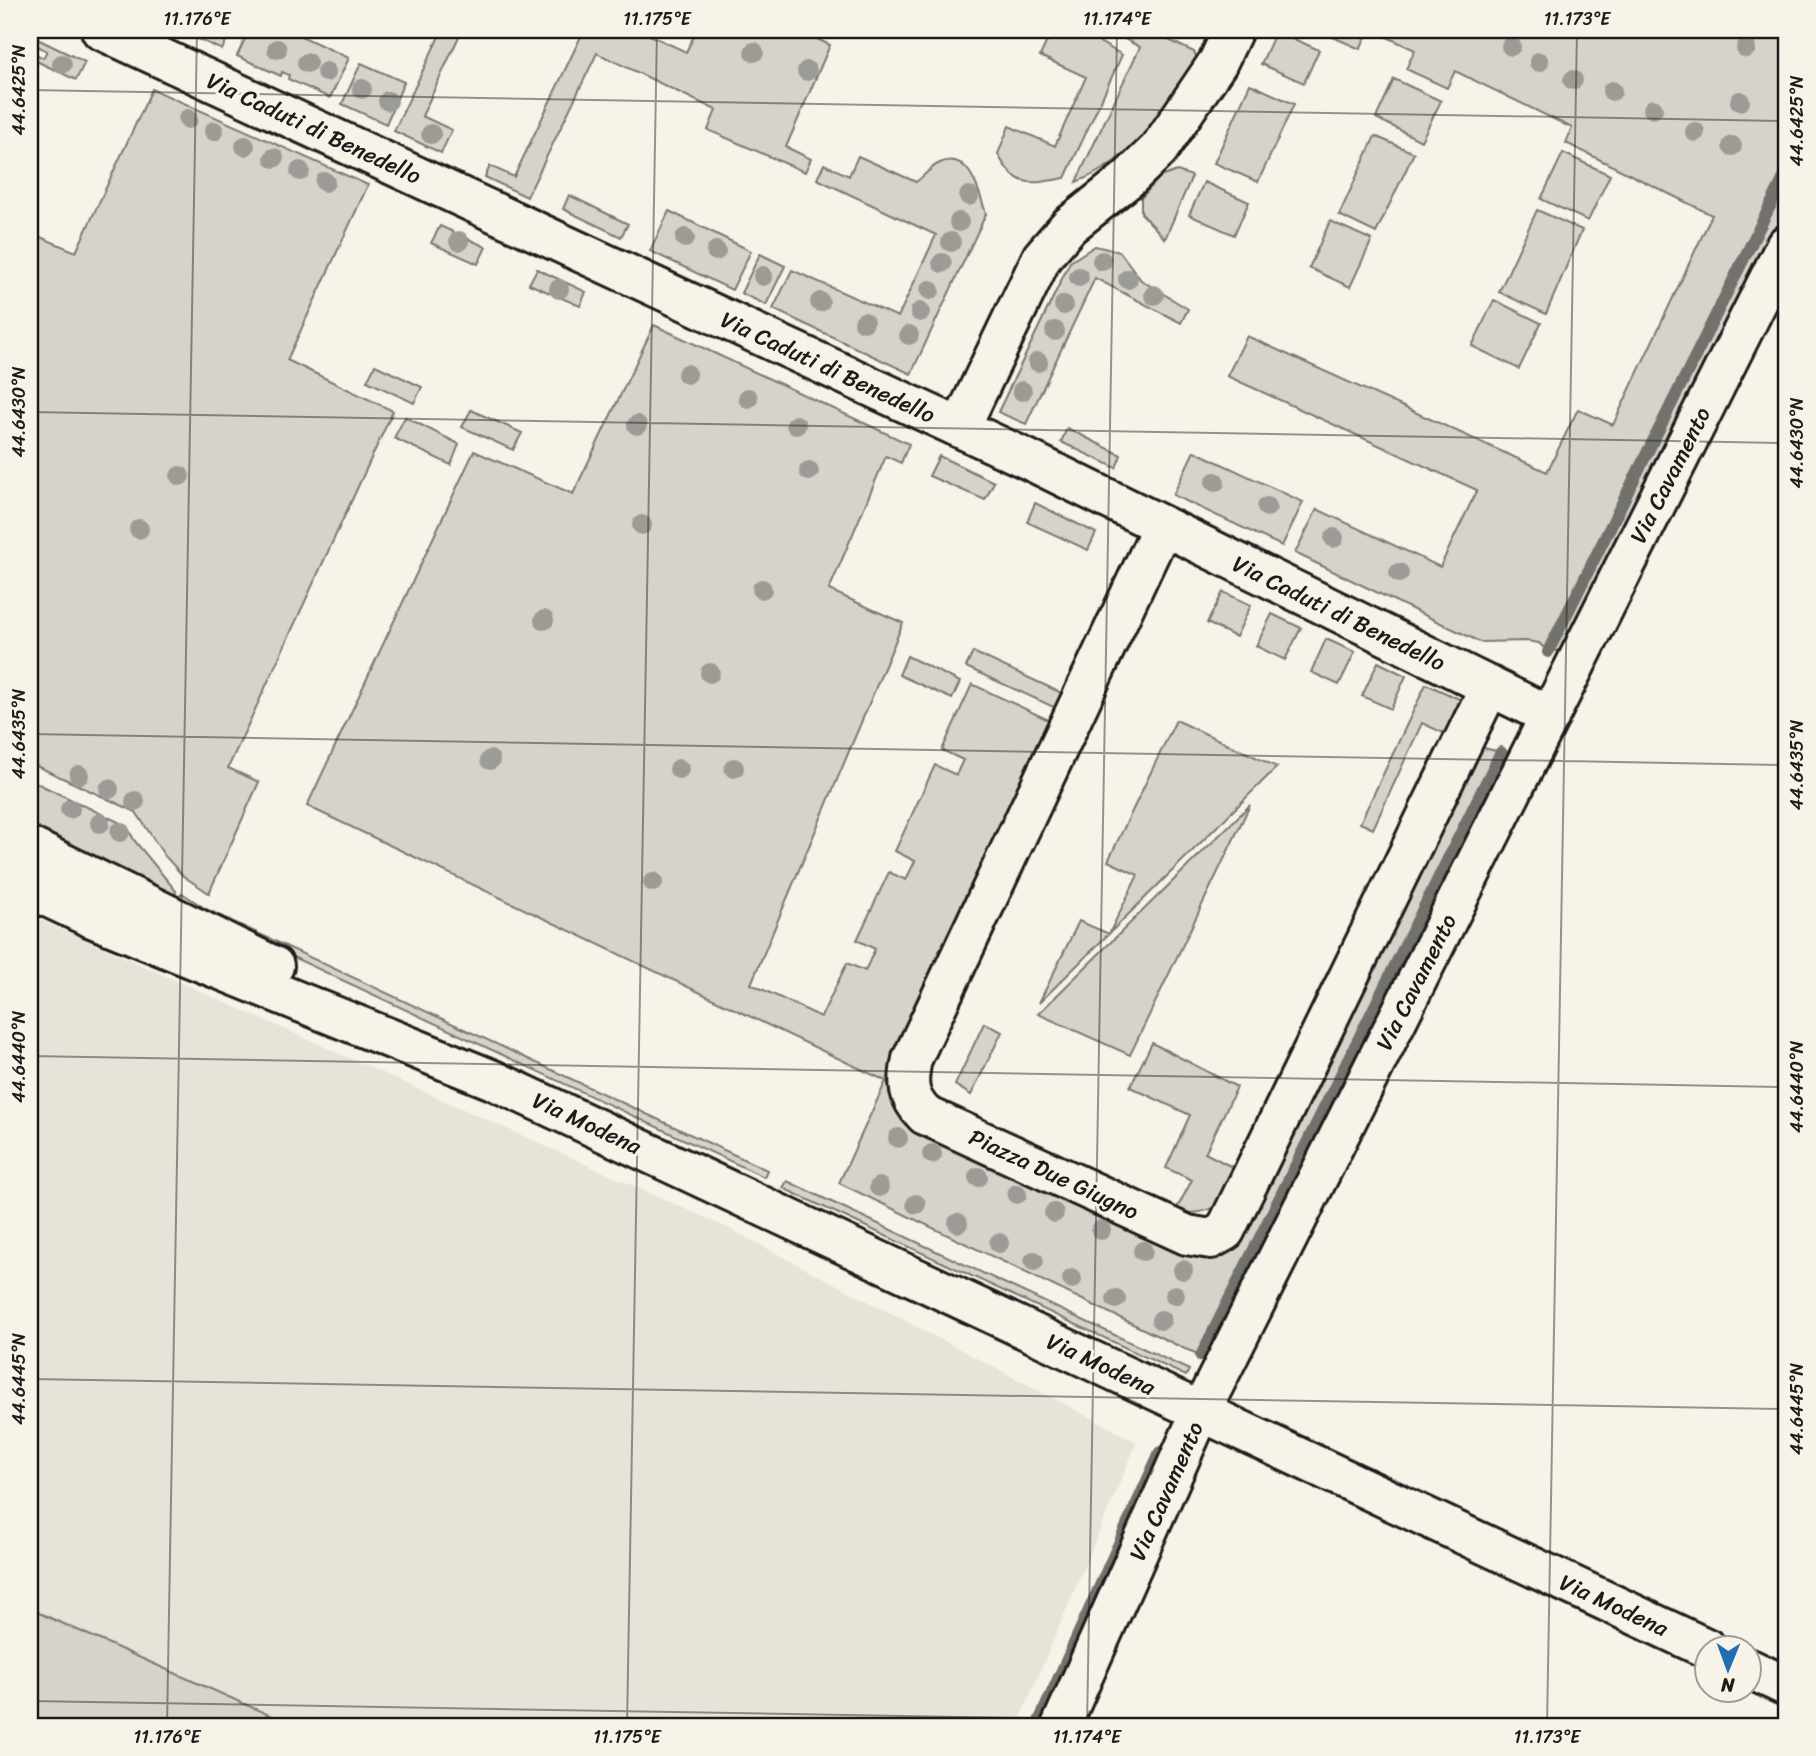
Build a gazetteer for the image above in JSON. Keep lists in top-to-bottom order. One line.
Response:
{"streets":{"street":["Via Caduti di Benedello","Via Cavamento","Via Modena","Piazza Due Giugno"]},"crossings":[["Via Caduti di Benedello","Via Cavamento"],["Via Caduti di Benedello","Piazza Due Giugno"],["Via Cavamento","Via Modena"]],"north":"bottom","coordinates":["11.176°E","11.175°E","11.174°E","11.173°E","44.6425°N","44.6430°N","44.6435°N","44.6440°N","44.6445°N"]}
